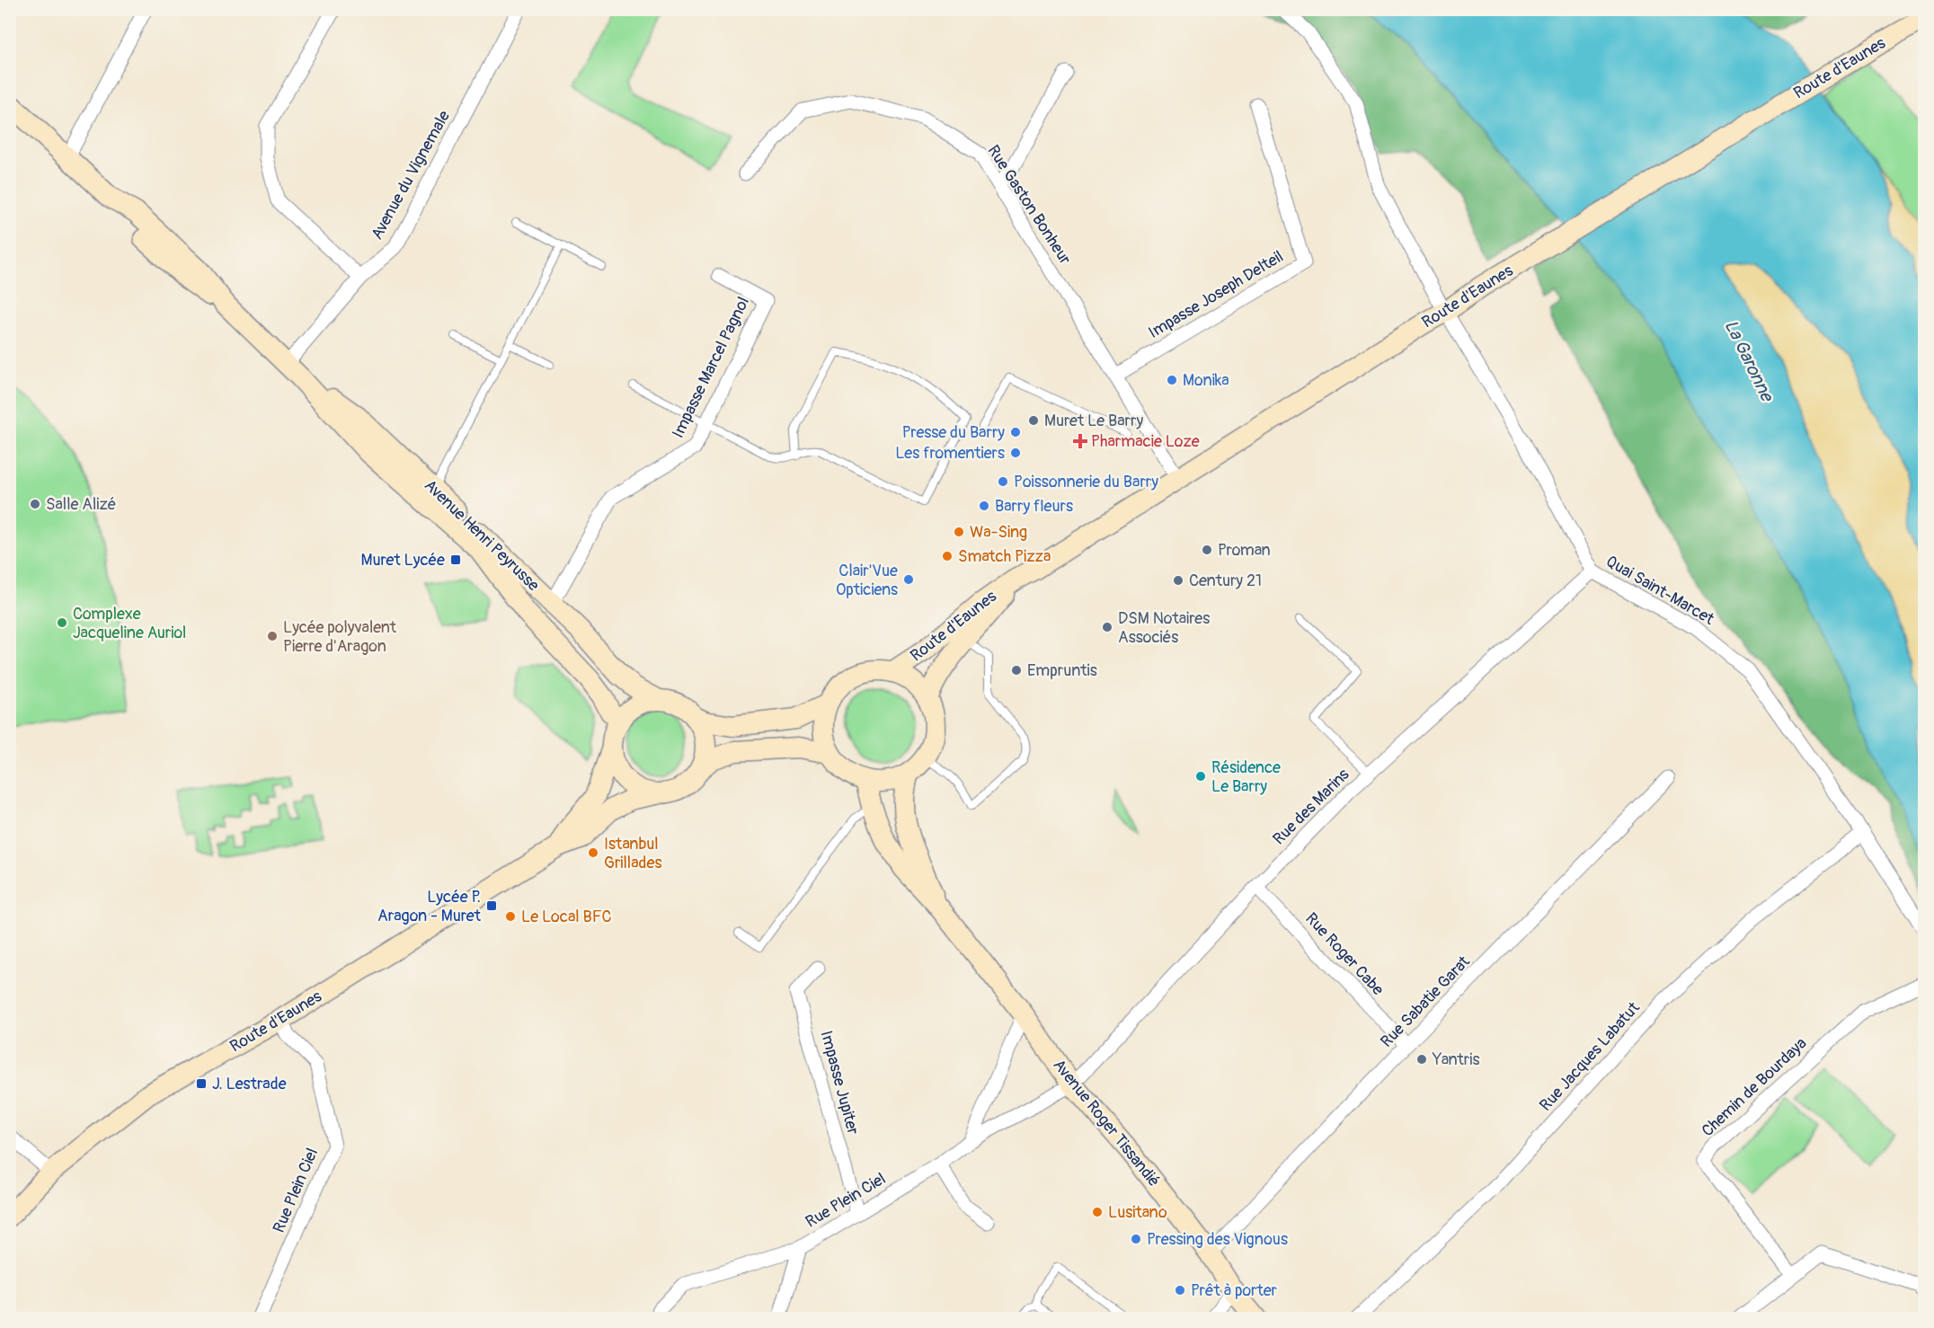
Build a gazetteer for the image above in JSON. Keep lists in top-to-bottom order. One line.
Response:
{"streets":{"main road":["Route d'Eaunes","Avenue Henri Peyrusse","Avenue Roger Tissandié"],"street":["Avenue du Vignemale","Rue Gaston Bonheur","Impasse Joseph Delteil","Impasse Marcel Pagnol","Quai Saint-Marcet","Rue des Marins","Rue Roger Cabe","Rue Sabatie Garat","Rue Jacques Labatut","Impasse Jupiter","Chemin de Bourdaya","Rue Plein Ciel"]},"crossings":[["Route d'Eaunes","Rue Gaston Bonheur"],["Route d'Eaunes","Avenue Henri Peyrusse"],["Route d'Eaunes","Quai Saint-Marcet"],["Route d'Eaunes","Avenue Roger Tissandié"],["Route d'Eaunes","Rue Plein Ciel"],["Avenue du Vignemale","Avenue Henri Peyrusse"],["Rue Gaston Bonheur","Impasse Joseph Delteil"],["Impasse Marcel Pagnol","Avenue Henri Peyrusse"],["Quai Saint-Marcet","Rue des Marins"],["Quai Saint-Marcet","Rue Jacques Labatut"],["Rue des Marins","Rue Roger Cabe"],["Rue des Marins","Avenue Roger Tissandié"],["Rue des Marins","Rue Plein Ciel"],["Rue Roger Cabe","Rue Sabatie Garat"],["Rue Sabatie Garat","Avenue Roger Tissandié"],["Impasse Jupiter","Rue Plein Ciel"],["Avenue Roger Tissandié","Rue Plein Ciel"]],"water":["La Garonne"],"places":{"other":["Monika","Muret Le Barry","Presse du Barry","Les fromentiers","Poissonnerie du Barry","Salle Alizé","Barry fleurs","Wa-Sing","Proman","Smatch Pizza","Clair'Vue Opticiens","Century 21","Complexe Jacqueline Auriol","DSM Notaires Associés","Lycée polyvalent Pierre d'Aragon","Empruntis","Résidence Le Barry","Istanbul Grillades","Le Local BFC","Yantris","Lusitano","Pressing des Vignous","Prêt à porter"],"health":["Pharmacie Loze"],"transit":["Muret Lycée","Lycée P. Aragon - Muret","J. Lestrade"]}}
